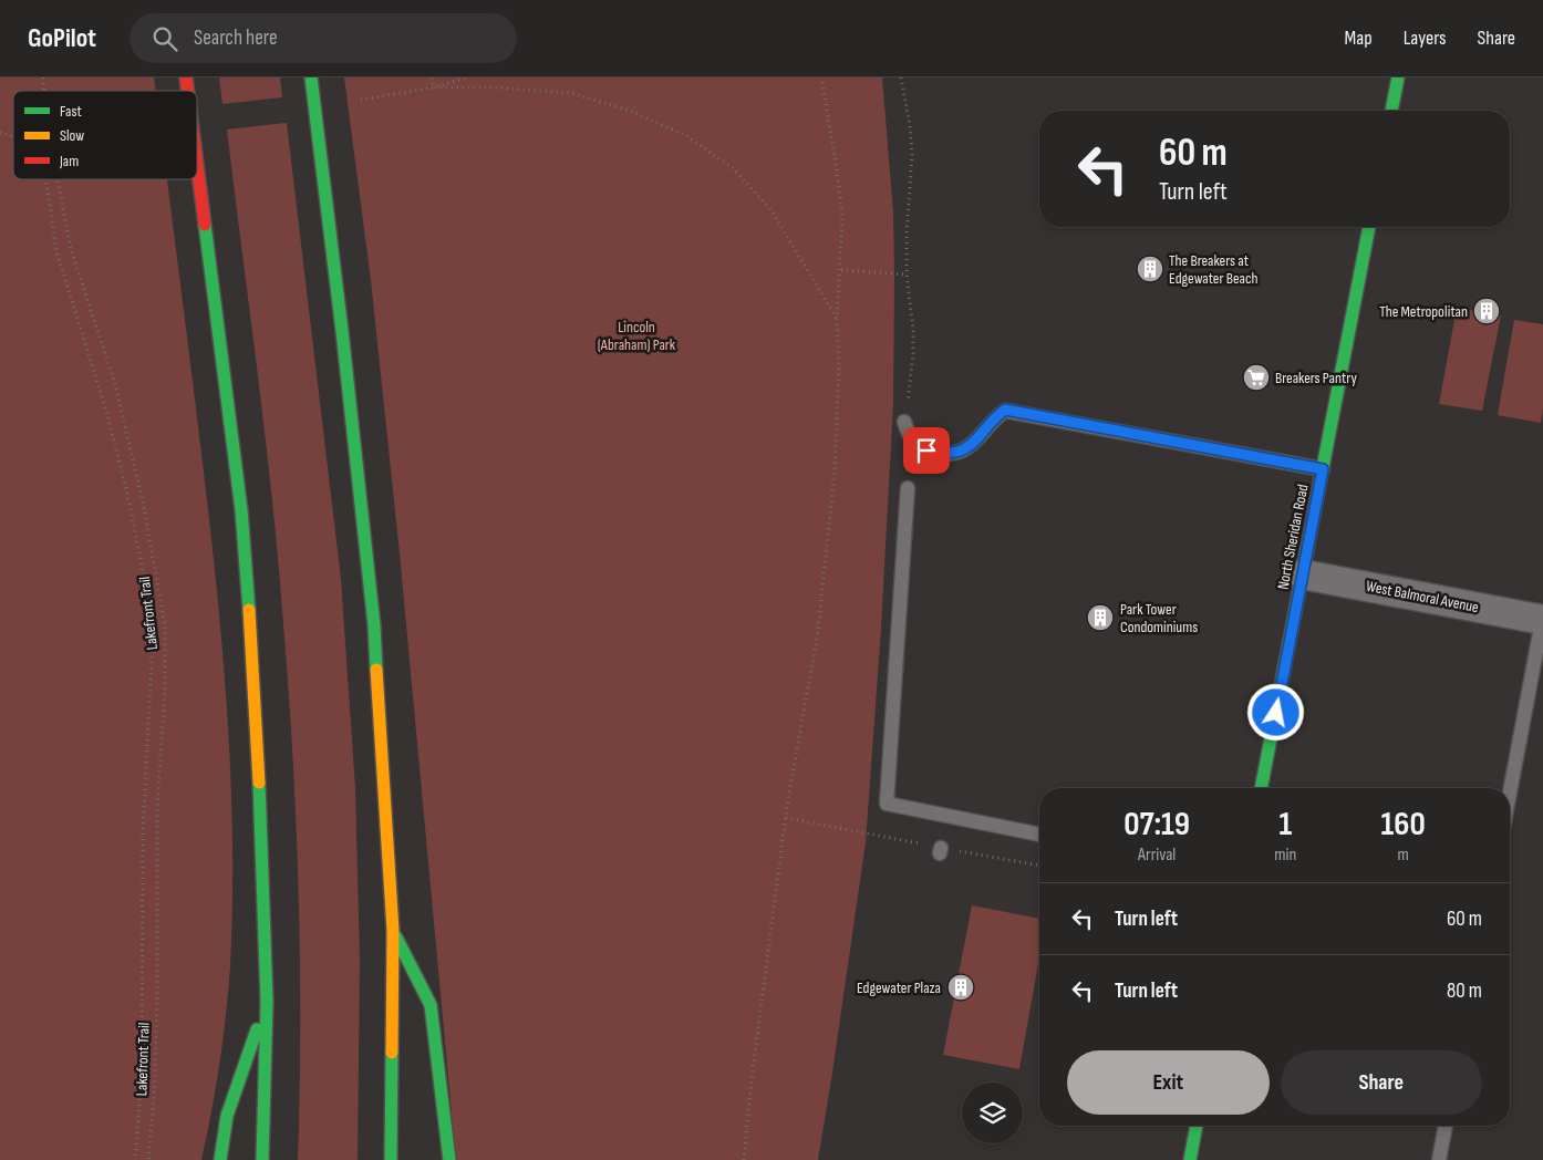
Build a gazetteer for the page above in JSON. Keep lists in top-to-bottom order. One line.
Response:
{"streets":{"main road":["North Sheridan Road"],"street":["West Balmoral Avenue"],"path":["Lakefront Trail"]},"crossings":[["North Sheridan Road","West Balmoral Avenue"]],"parks":["Lincoln (Abraham) Park"],"places":{"building":["The Breakers at Edgewater Beach","The Metropolitan","Park Tower Condominiums","Edgewater Plaza"],"supermarket":["Breakers Pantry"]},"legend":["Fast","Slow","Jam"],"page":{"header":"GoPilot","search":"Search here","nav":["Map","Layers","Share"],"turn":["60 m","Turn left"],"eta":["07:19","Arrival","1","min","160","m"],"list":[{"name":"Turn left","value":"60 m"},{"name":"Turn left","value":"80 m"}],"buttons":["Exit","Share"]}}
